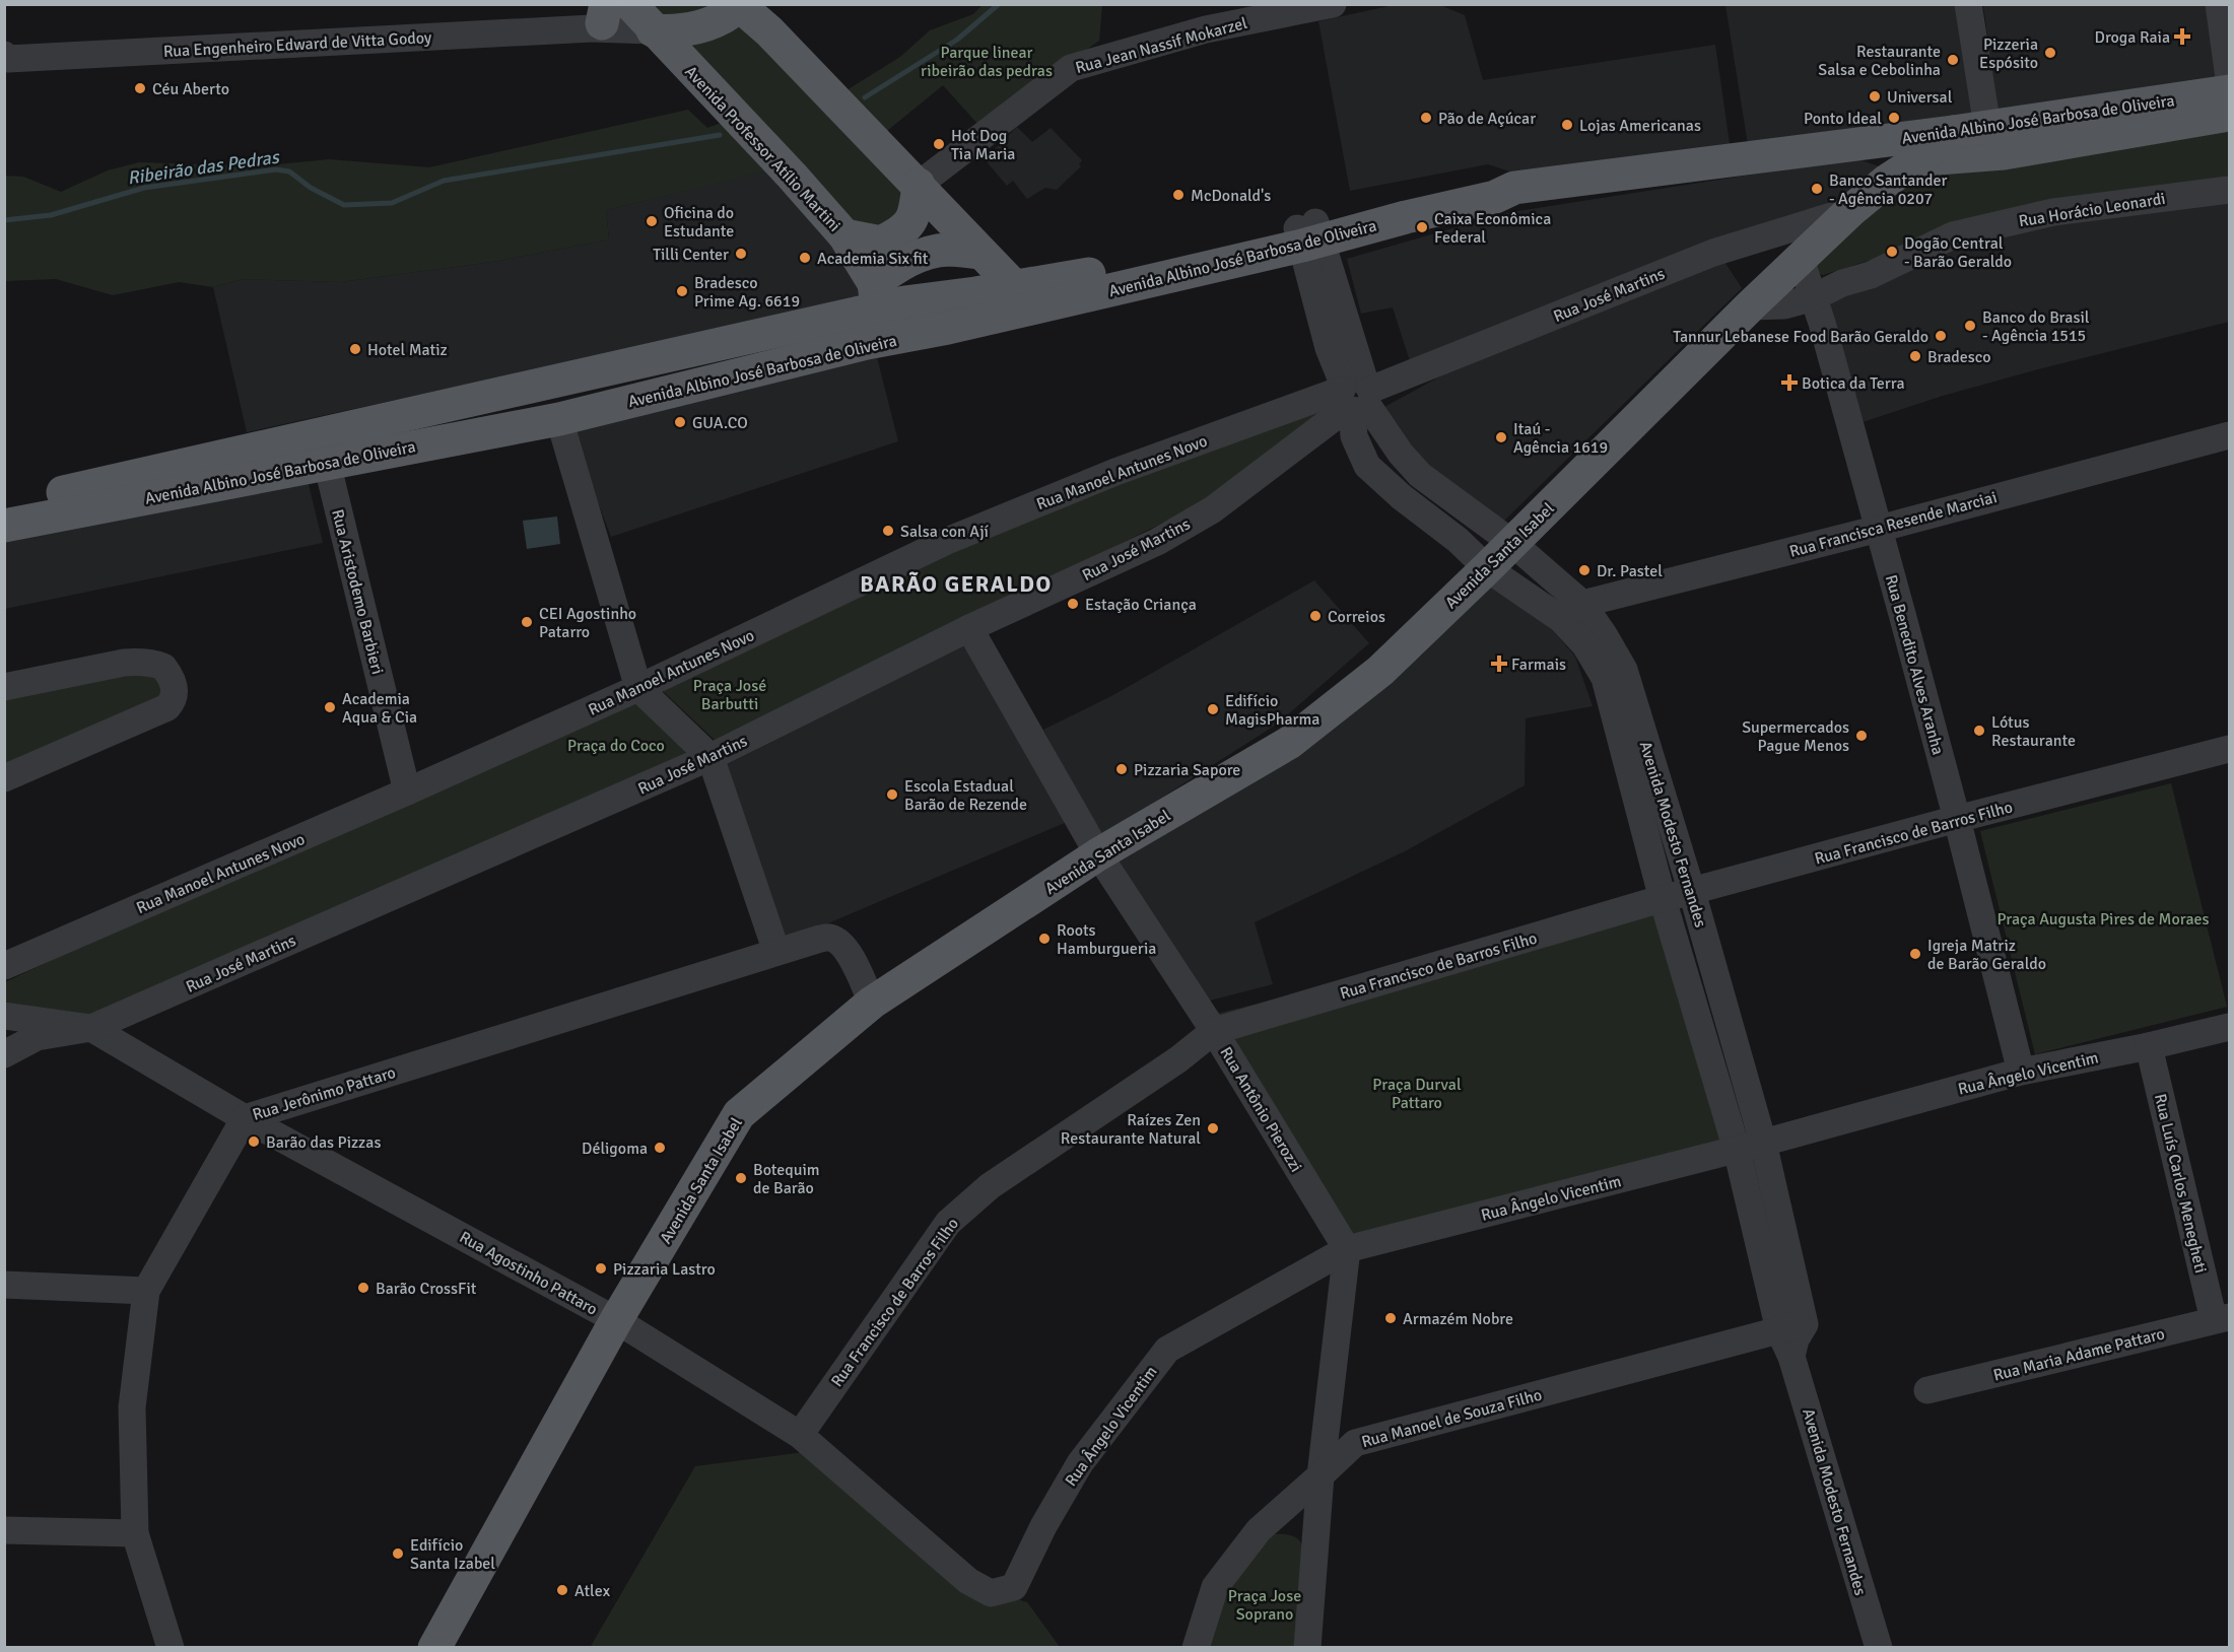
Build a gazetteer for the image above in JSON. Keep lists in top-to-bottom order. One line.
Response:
{"streets":{"main road":["Avenida Albino José Barbosa de Oliveira","Avenida Professor Atílio Martini","Avenida Santa Isabel"],"street":["Rua Engenheiro Edward de Vitta Godoy","Rua Jean Nassif Mokarzel","Rua Horácio Leonardi","Rua José Martins","Rua Manoel Antunes Novo","Rua Francisca Resende Marciai","Rua Aristodemo Barbieri","Rua Benedito Alves Aranha","Rua Francisco de Barros Filho","Avenida Modesto Fernandes","Rua Ângelo Vicentim","Rua Jerônimo Pattaro","Rua Antônio Pierozzi","Rua Luís Carlos Menegheti","Rua Agostinho Pattaro","Rua Maria Adame Pattaro","Rua Manoel de Souza Filho"]},"crossings":[["Rua Engenheiro Edward de Vitta Godoy","Avenida Professor Atílio Martini"],["Avenida Albino José Barbosa de Oliveira","Avenida Professor Atílio Martini"],["Avenida Albino José Barbosa de Oliveira","Avenida Santa Isabel"],["Avenida Albino José Barbosa de Oliveira","Rua Aristodemo Barbieri"],["Avenida Albino José Barbosa de Oliveira","Avenida Modesto Fernandes"],["Rua Horácio Leonardi","Avenida Santa Isabel"],["Rua Horácio Leonardi","Rua Benedito Alves Aranha"],["Rua José Martins","Rua Manoel Antunes Novo"],["Rua José Martins","Avenida Santa Isabel"],["Rua José Martins","Avenida Modesto Fernandes"],["Rua José Martins","Rua Antônio Pierozzi"],["Rua José Martins","Rua Agostinho Pattaro"],["Rua Manoel Antunes Novo","Rua Aristodemo Barbieri"],["Rua Manoel Antunes Novo","Avenida Modesto Fernandes"],["Rua Francisca Resende Marciai","Rua Benedito Alves Aranha"],["Rua Francisca Resende Marciai","Avenida Modesto Fernandes"],["Avenida Santa Isabel","Rua Benedito Alves Aranha"],["Avenida Santa Isabel","Avenida Modesto Fernandes"],["Avenida Santa Isabel","Rua Jerônimo Pattaro"],["Avenida Santa Isabel","Rua Antônio Pierozzi"],["Avenida Santa Isabel","Rua Agostinho Pattaro"],["Rua Benedito Alves Aranha","Rua Francisco de Barros Filho"],["Rua Benedito Alves Aranha","Rua Ângelo Vicentim"],["Rua Francisco de Barros Filho","Avenida Modesto Fernandes"],["Rua Francisco de Barros Filho","Rua Antônio Pierozzi"],["Rua Francisco de Barros Filho","Rua Agostinho Pattaro"],["Avenida Modesto Fernandes","Rua Ângelo Vicentim"],["Avenida Modesto Fernandes","Rua Manoel de Souza Filho"],["Rua Ângelo Vicentim","Rua Antônio Pierozzi"],["Rua Ângelo Vicentim","Rua Luís Carlos Menegheti"],["Rua Ângelo Vicentim","Rua Agostinho Pattaro"],["Rua Jerônimo Pattaro","Rua Agostinho Pattaro"],["Rua Luís Carlos Menegheti","Rua Maria Adame Pattaro"]],"districts":["BARÃO GERALDO"],"water":["Ribeirão das Pedras"],"parks":["Parque linear ribeirão das pedras","Praça José Barbutti","Praça do Coco","Praça Augusta Pires de Moraes","Praça Durval Pattaro","Praça Jose Soprano"],"places":{"health":["Droga Raia","Botica da Terra","Farmais"],"other":["Pizzeria Espósito","Restaurante Salsa e Cebolinha","Céu Aberto","Universal","Pão de Açúcar","Ponto Ideal","Lojas Americanas","Hot Dog Tia Maria","Banco Santander - Agência 0207","McDonald's","Oficina do Estudante","Caixa Econômica Federal","Dogão Central - Barão Geraldo","Tilli Center","Academia Six fit","Bradesco Prime Ag. 6619","Banco do Brasil - Agência 1515","Tannur Lebanese Food Barão Geraldo","Hotel Matiz","Bradesco","GUA.CO","Itaú - Agência 1619","Salsa con Ají","Dr. Pastel","Estação Criança","Correios","CEI Agostinho Patarro","Academia Aqua & Cia","Edifício MagisPharma","Lótus Restaurante","Supermercados Pague Menos","Pizzaria Sapore","Escola Estadual Barão de Rezende","Roots Hamburgueria","Igreja Matriz de Barão Geraldo","Raízes Zen Restaurante Natural","Barão das Pizzas","Déligoma","Botequim de Barão","Pizzaria Lastro","Barão CrossFit","Armazém Nobre","Edifício Santa Izabel","Atlex"]}}
